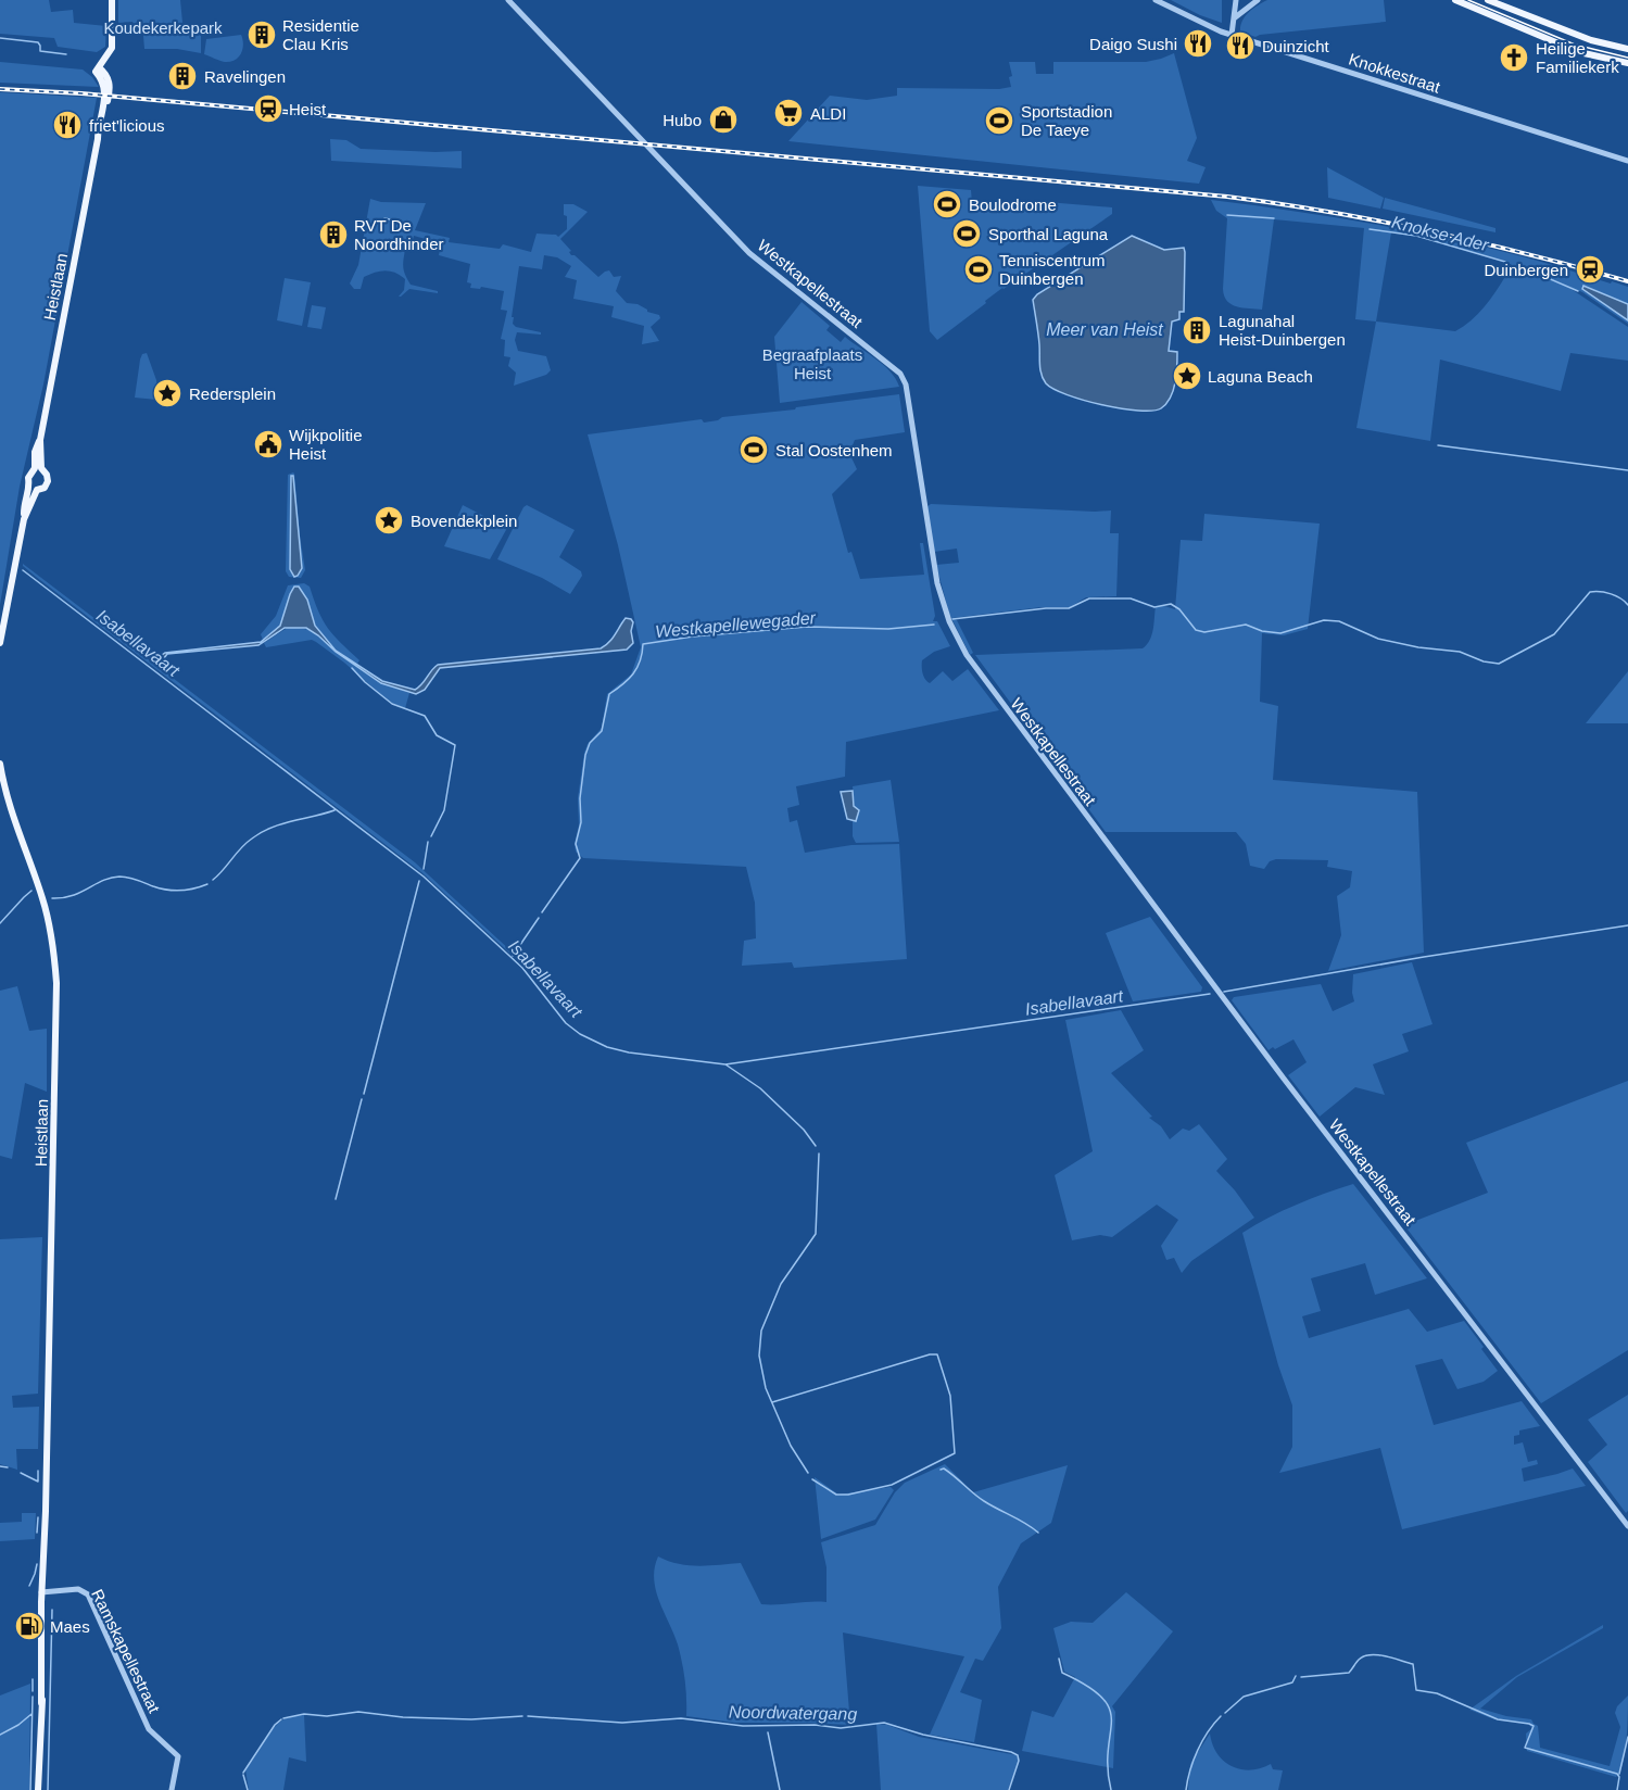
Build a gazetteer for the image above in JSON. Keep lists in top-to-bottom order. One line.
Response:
{"streets":{"main road":["Heistlaan"],"street":["Knokkestraat","Westkapellestraat","Ramskapellestraat"]},"crossings":[["Heistlaan","Ramskapellestraat"]],"water":["Knokse Ader","Meer van Heist","Westkapellewegader","Isabellavaart","Noordwatergang"],"parks":["Koudekerkepark","Begraafplaats Heist"],"places":{"building":["Residentie Clau Kris","Ravelingen","RVT De Noordhinder","Lagunahal Heist-Duinbergen"],"restaurant":["Daigo Sushi","Duinzicht","friet'licious"],"church":["Heilige Familiekerk"],"station":["Heist","Duinbergen"],"supermarket":["ALDI"],"shop":["Hubo"],"sports":["Sportstadion De Taeye","Boulodrome","Sporthal Laguna","Tenniscentrum Duinbergen","Stal Oostenhem"],"place":["Laguna Beach","Redersplein","Bovendekplein"],"public building":["Wijkpolitie Heist"],"fuel station":["Maes"]}}
